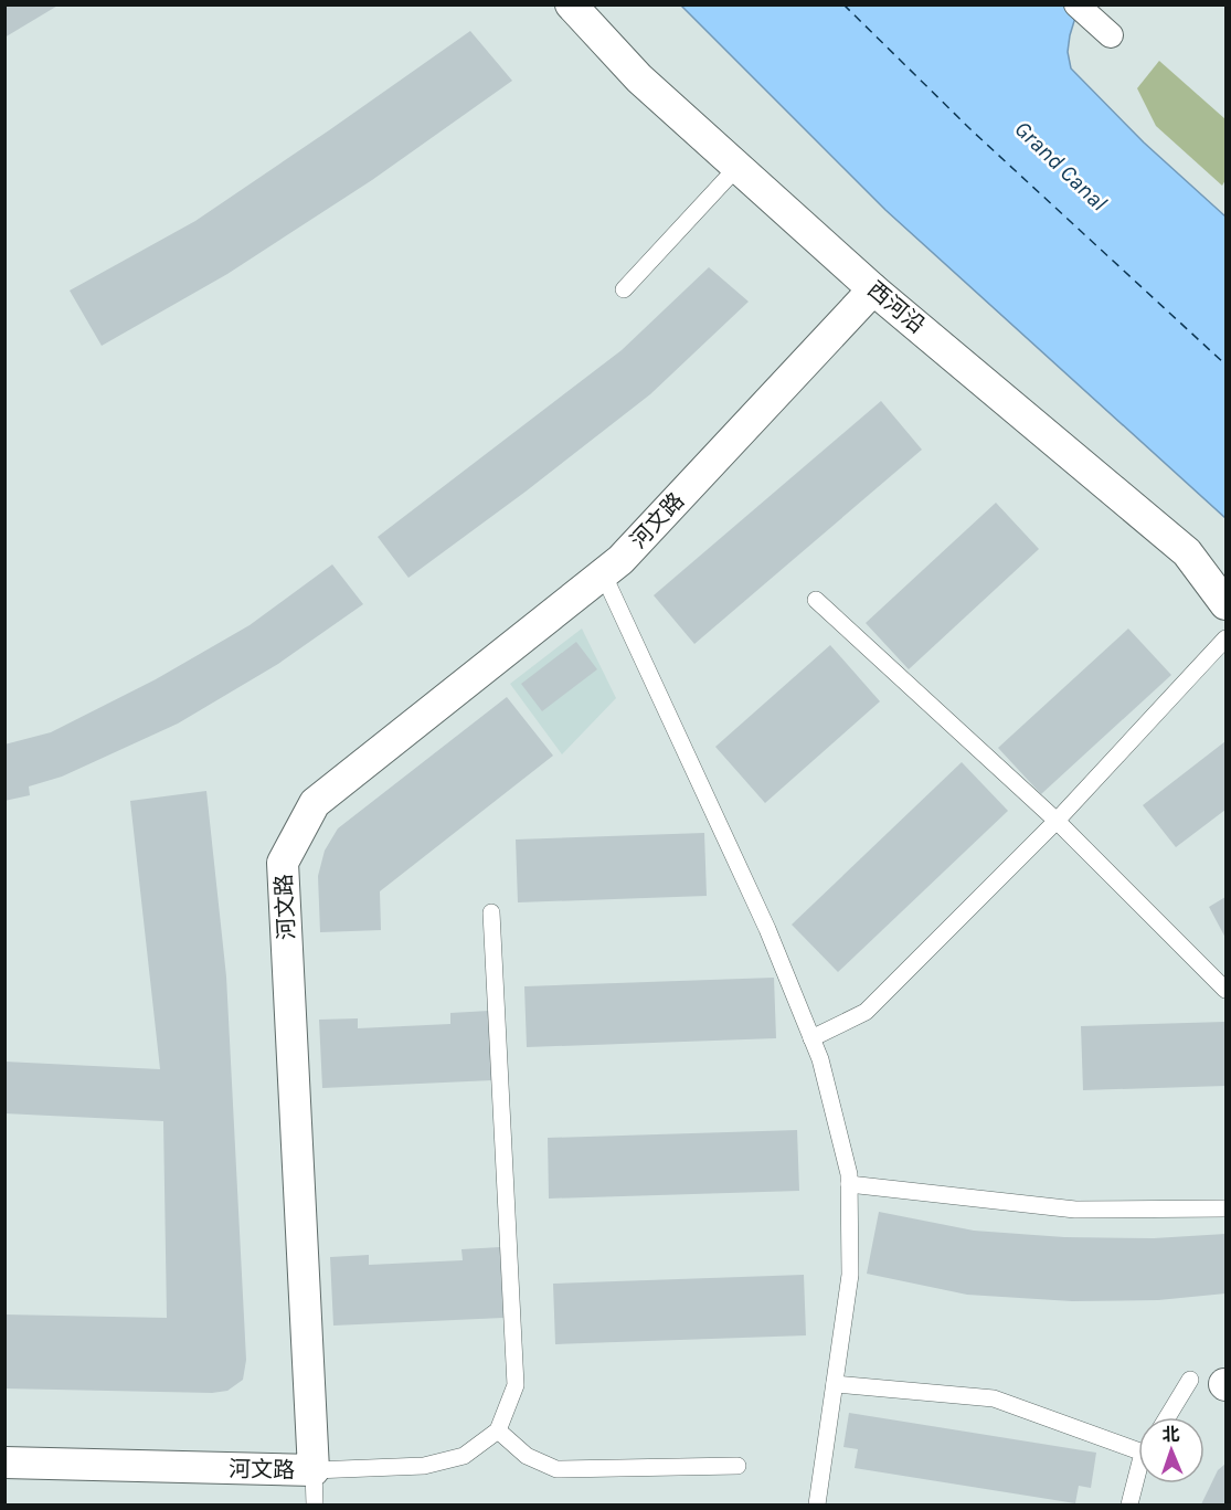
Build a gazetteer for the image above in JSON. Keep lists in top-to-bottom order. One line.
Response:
{"streets":{"street":["西河沿","河文路"]},"crossings":[["西河沿","河文路"]],"water":["Grand Canal"],"north":"top"}
